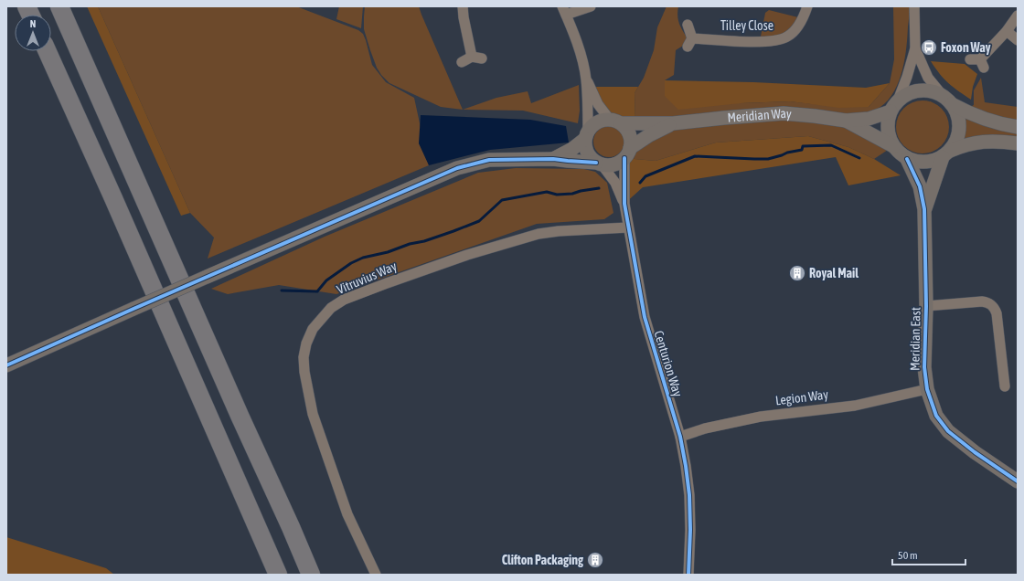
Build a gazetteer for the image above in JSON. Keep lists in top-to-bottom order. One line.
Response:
{"streets":{"street":["Tilley Close","Meridian Way","Vitruvius Way","Meridian East","Centurion Way","Legion Way"]},"crossings":[["Meridian Way","Meridian East"],["Meridian Way","Centurion Way"],["Vitruvius Way","Centurion Way"],["Meridian East","Legion Way"],["Centurion Way","Legion Way"]],"places":{"bus stop":["Foxon Way"],"building":["Royal Mail","Clifton Packaging"]},"scale_bar":"50 m","north":"top"}
